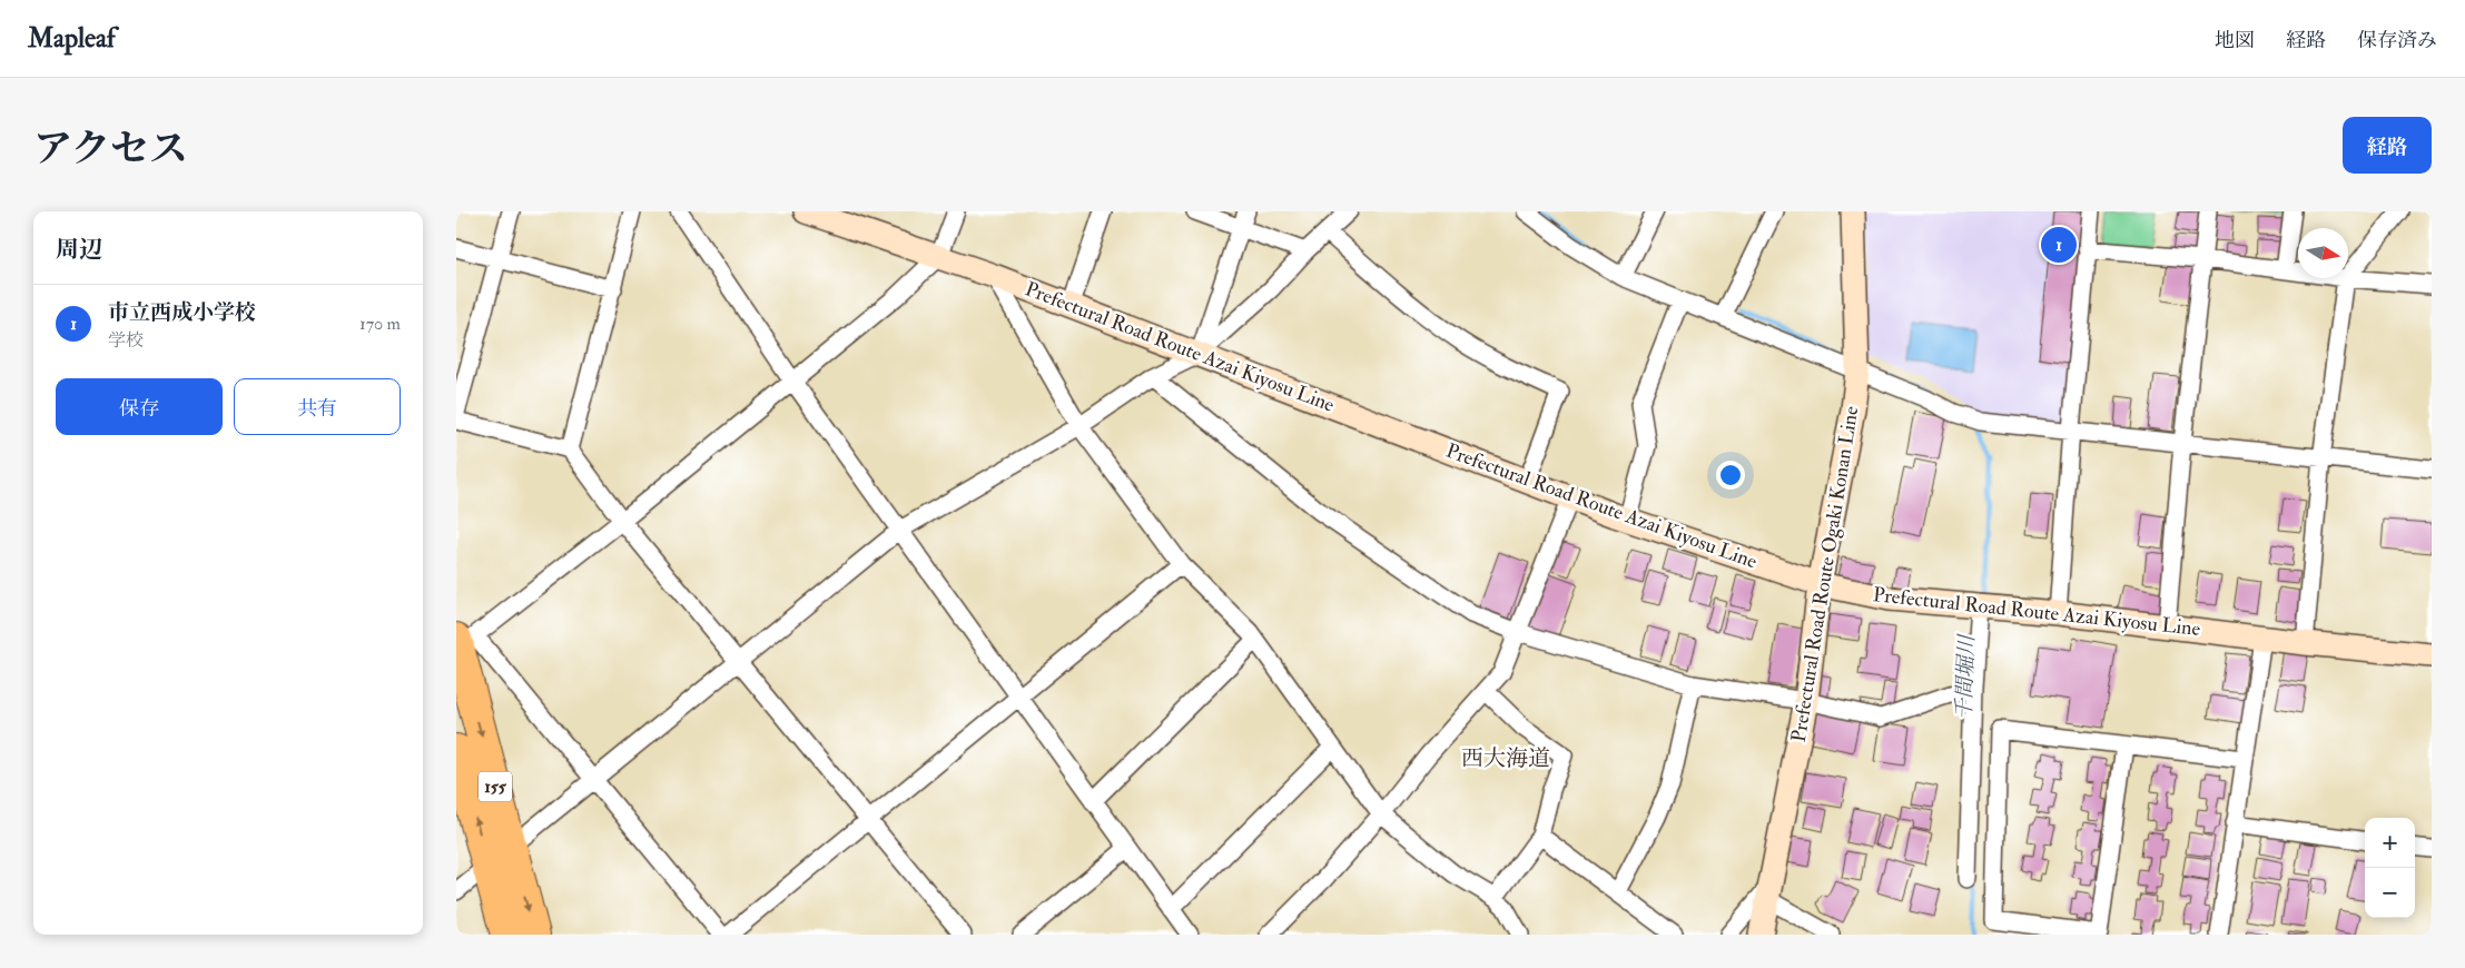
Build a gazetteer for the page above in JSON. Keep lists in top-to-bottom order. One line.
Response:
{"streets":{"highway":["155"],"main road":["Prefectural Road Route Azai Kiyosu Line","Prefectural Road Route Ogaki Konan Line"]},"crossings":[["Prefectural Road Route Azai Kiyosu Line","Prefectural Road Route Ogaki Konan Line"]],"districts":["西大海道"],"water":["千間堀川"],"north":"right","page":{"header":"Mapleaf","nav":["地図","経路","保存済み"],"title":"アクセス","buttons":["経路",["保存","共有"]],"heading":"周辺","pins":"1","list":[{"mark":"1","name":"市立西成小学校","note":"学校","value":"170 m"}],"map_buttons":["+","−"]}}
